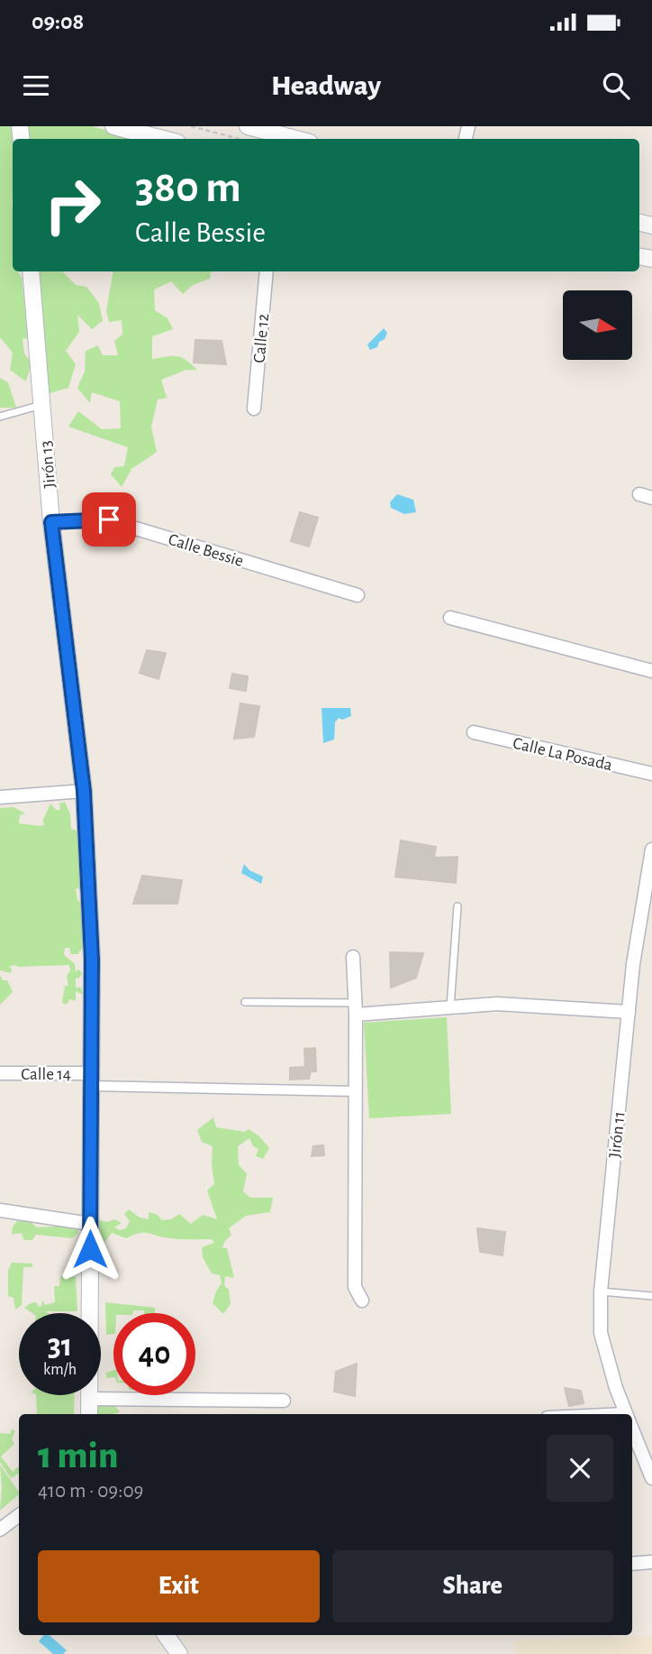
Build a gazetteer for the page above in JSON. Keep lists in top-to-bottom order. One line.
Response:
{"streets":{"street":["Calle 12","Jirón 13","Calle Bessie","Calle La Posada","Calle 14","Jirón 11"]},"crossings":[["Jirón 13","Calle Bessie"],["Jirón 13","Calle 14"]],"north":"right","page":{"status":"09:08","header":"Headway","turn":["380 m","Calle Bessie"],"speed":"31 km/h","limit":"40","heading":["1 min","410 m · 09:09"],"buttons":["Exit","Share"]}}
